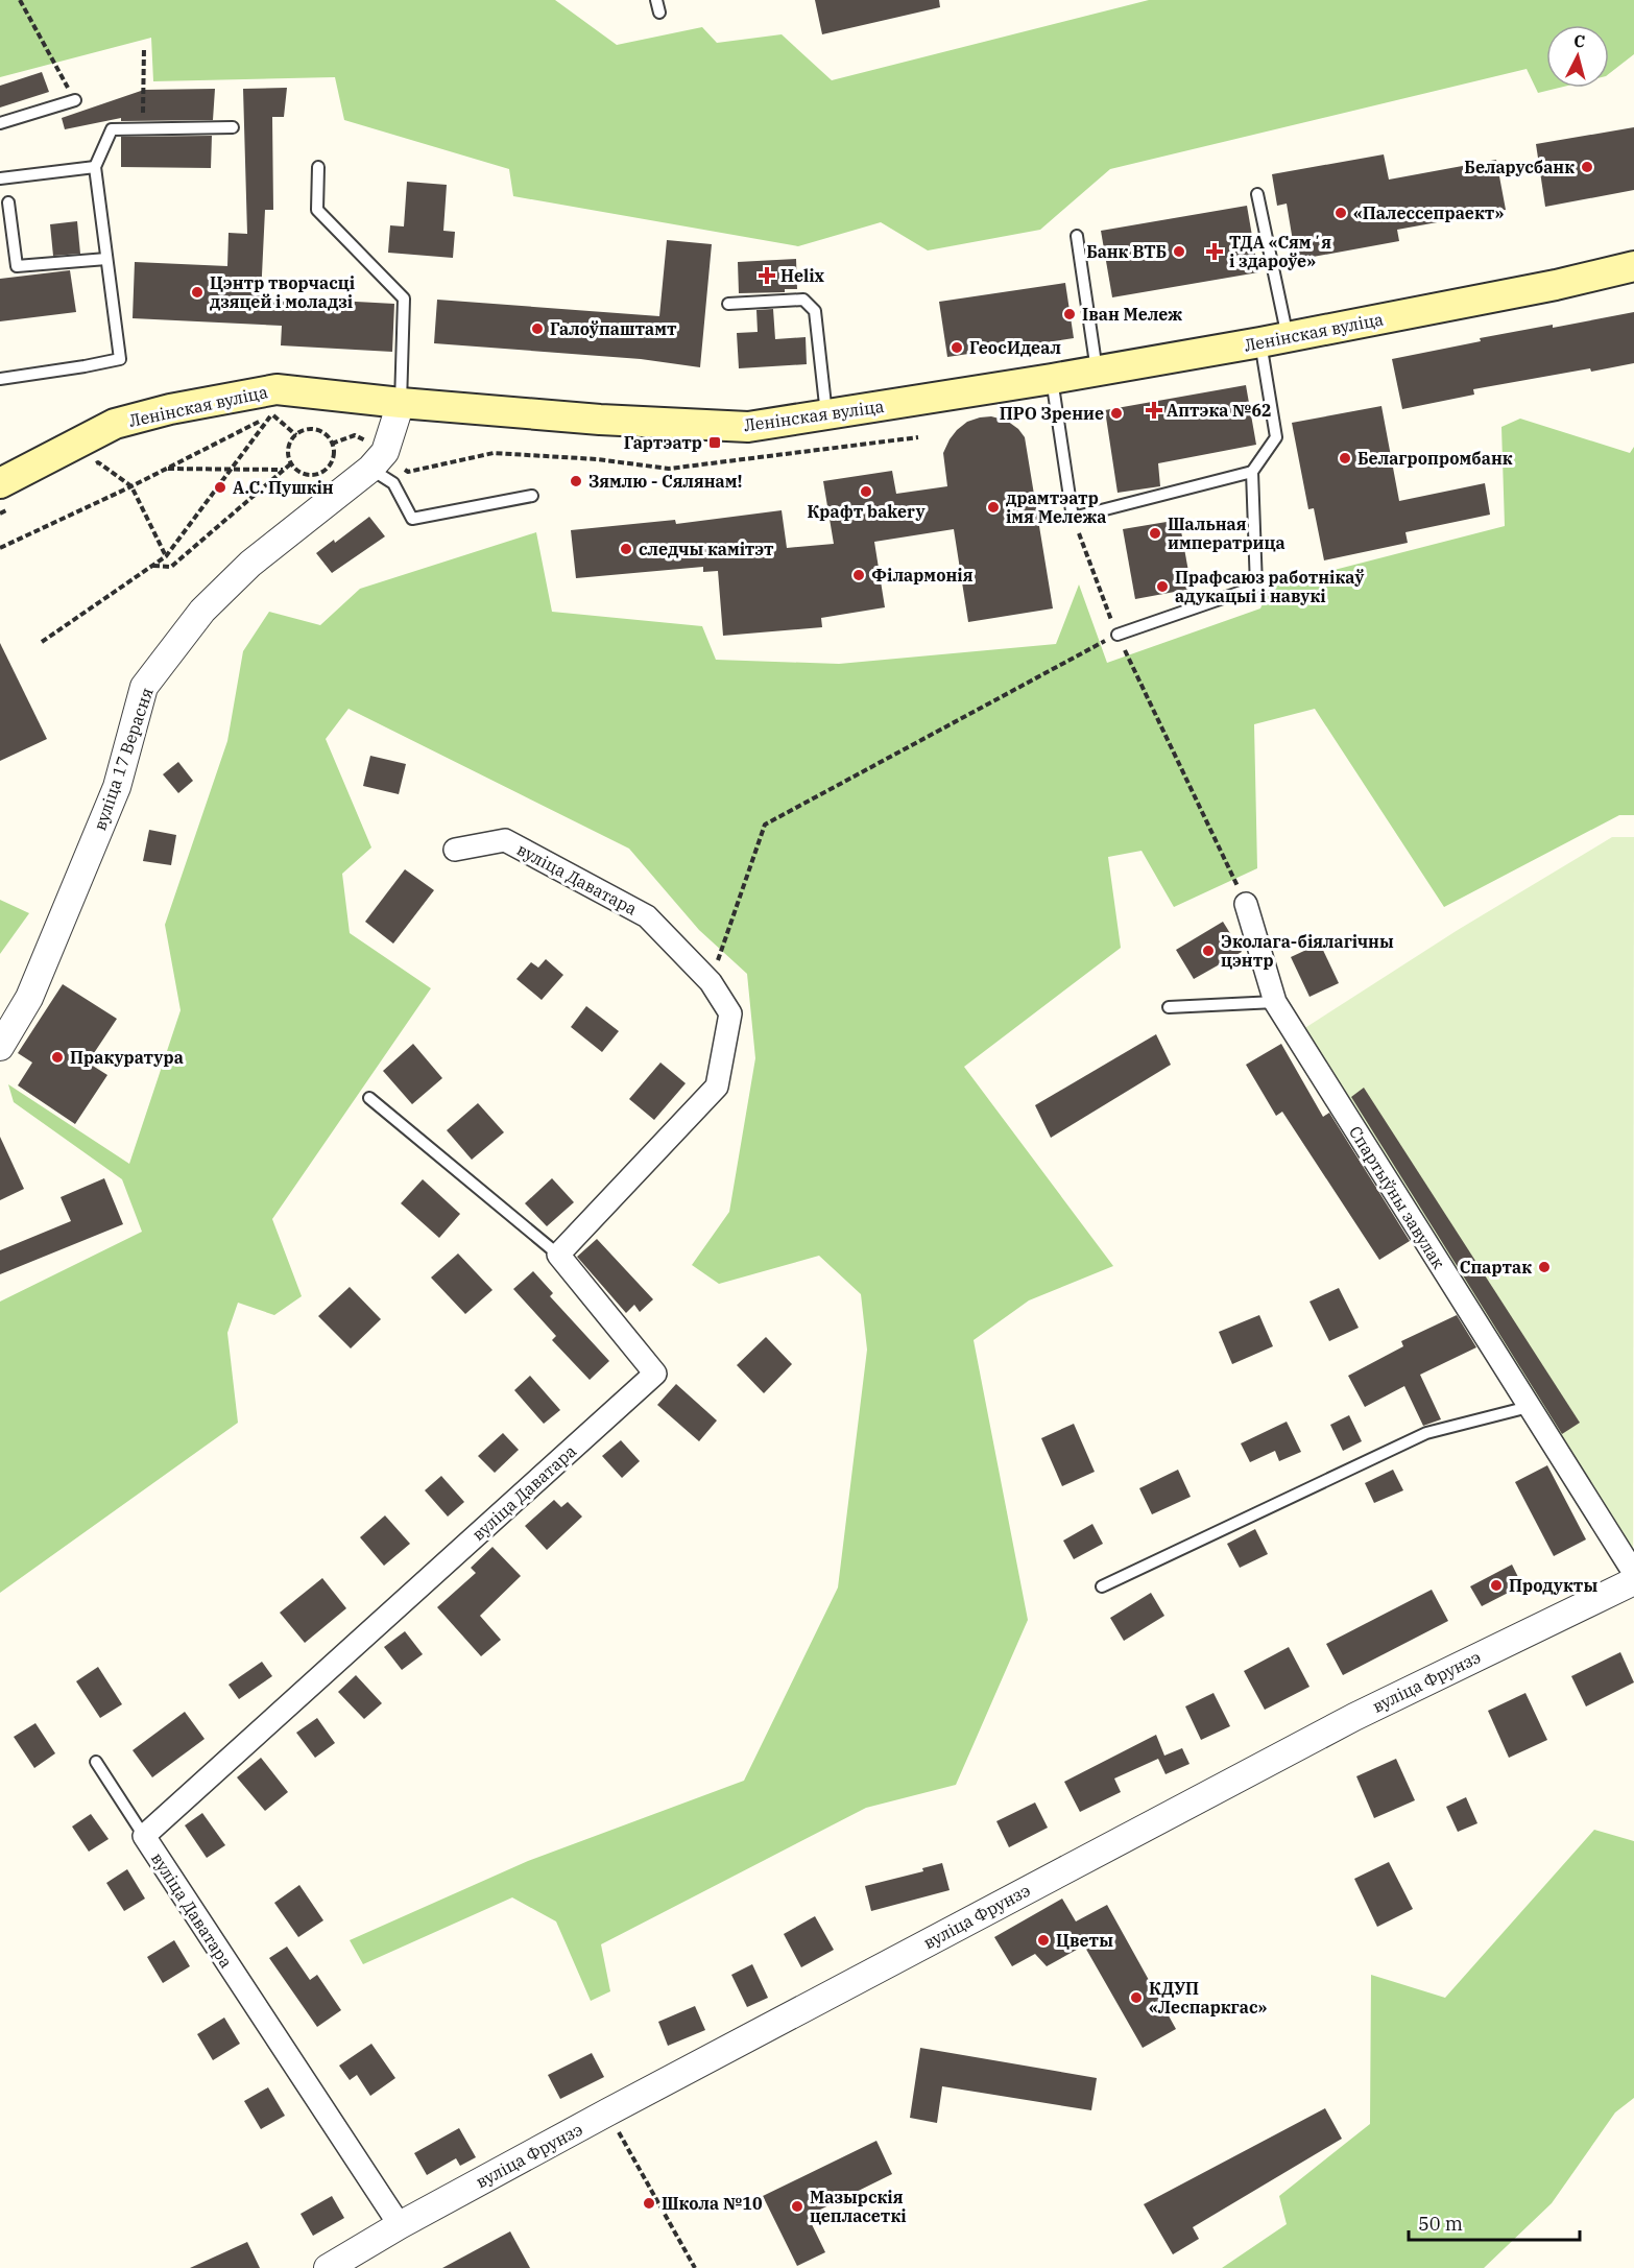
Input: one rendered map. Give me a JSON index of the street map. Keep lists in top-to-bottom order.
{
  "streets": {
    "main road": ["Ленінская вуліца"],
    "street": [
      "вуліца 17 Верасня",
      "вуліца Даватара",
      "Спартыўны завулак",
      "вуліца Фрунзэ"
    ]
  },
  "crossings": [
    ["вуліца Даватара", "вуліца Фрунзэ"]
  ],
  "places": {
    "other": [
      "Беларусбанк",
      "«Палессепраект»",
      "Банк ВТБ",
      "Цэнтр творчасці дзяцей і моладзі",
      "Іван Мележ",
      "Галоўпаштамт",
      "ГеосИдеал",
      "ПРО Зрение",
      "Белагропромбанк",
      "Зямлю - Сялянам!",
      "А.С. Пушкін",
      "Крафт bakery",
      "драмтэатр імя Мележа",
      "Шальная императрица",
      "следчы камітэт",
      "Філармонія",
      "Прафсаюз работнікаў адукацыі і навукі",
      "Эколага-біялагічны цэнтр",
      "Пракуратура",
      "Спартак",
      "Продукты",
      "Цветы",
      "КДУП «Леспаркгас»",
      "Школа №10",
      "Мазырскія цепласеткі"
    ],
    "health": ["ТДА «Сямʼя і здароўе»", "Helix", "Аптэка №62"],
    "transit": ["Гартэатр"]
  },
  "scale_bar": "50 m",
  "north": "top"
}
